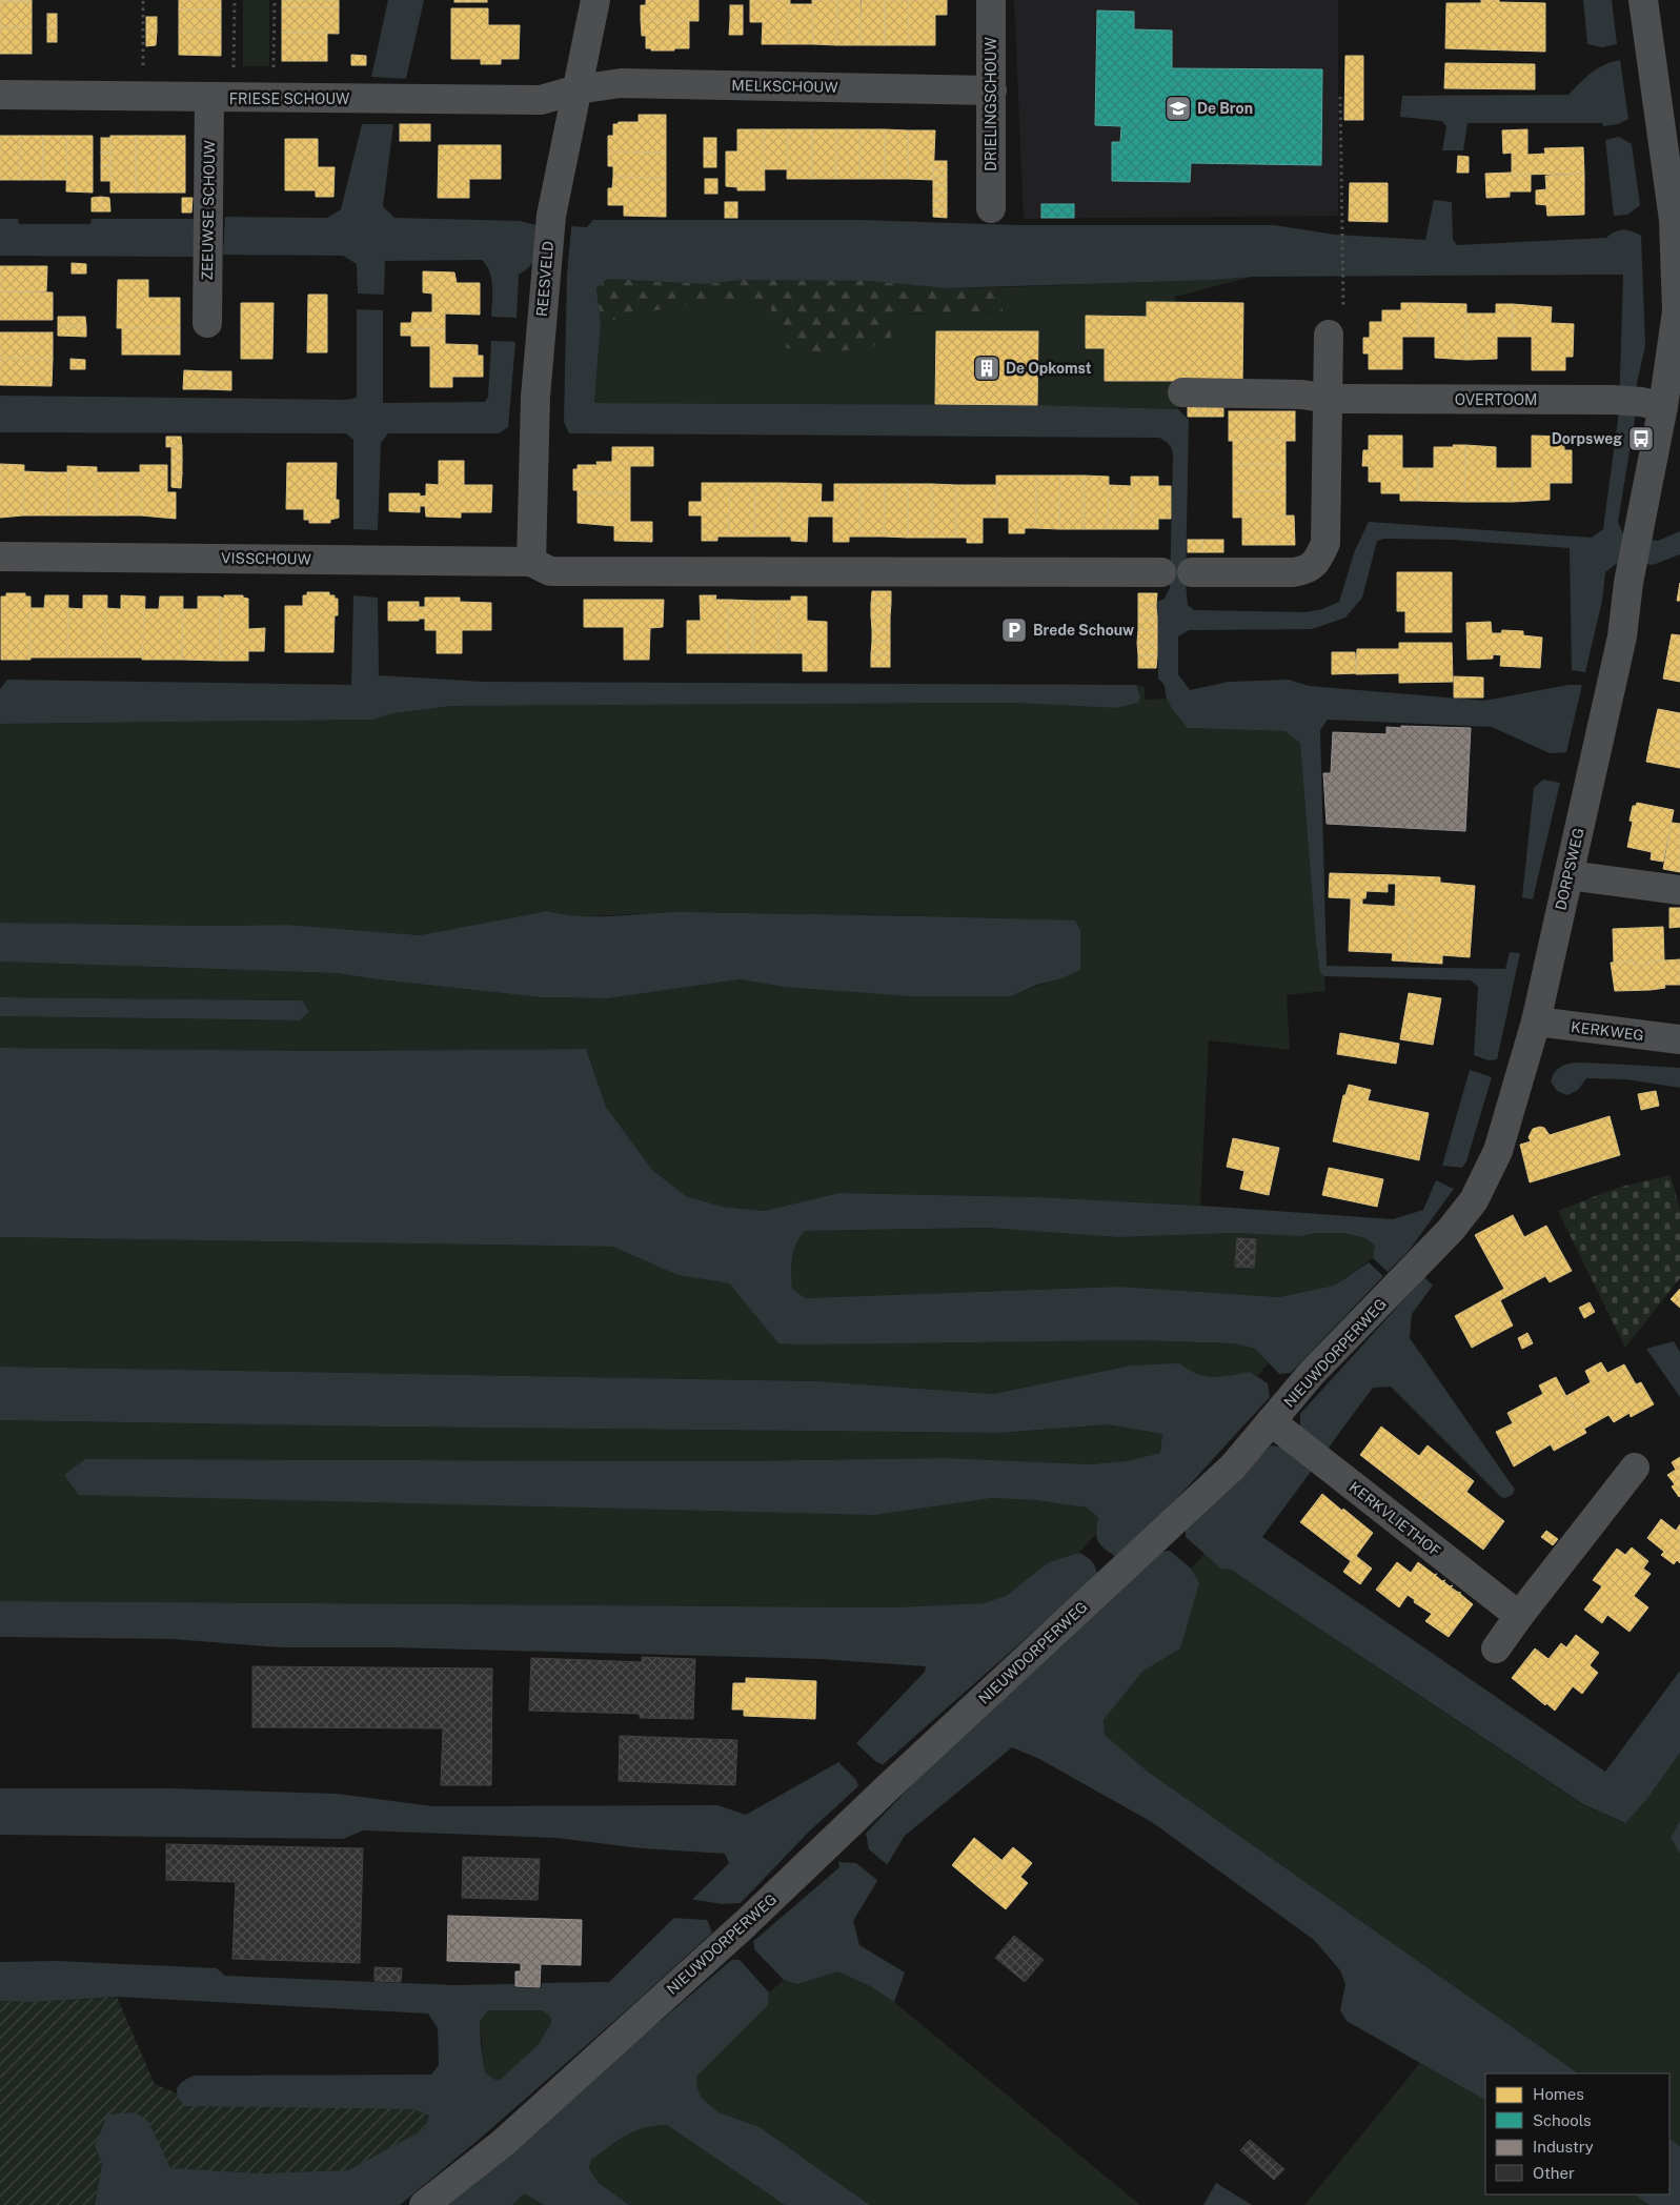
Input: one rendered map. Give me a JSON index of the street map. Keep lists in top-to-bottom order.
{
  "streets": {
    "street": [
      "MELKSCHOUW",
      "FRIESE SCHOUW",
      "DRIELINGSCHOUW",
      "ZEEUWSE SCHOUW",
      "REESVELD",
      "OVERTOOM",
      "VISSCHOUW",
      "DORPSWEG",
      "KERKWEG",
      "NIEUWDORPERWEG",
      "KERKVLIETHOF"
    ]
  },
  "crossings": [
    ["MELKSCHOUW", "FRIESE SCHOUW"],
    ["MELKSCHOUW", "DRIELINGSCHOUW"],
    ["MELKSCHOUW", "REESVELD"],
    ["FRIESE SCHOUW", "ZEEUWSE SCHOUW"],
    ["FRIESE SCHOUW", "REESVELD"],
    ["REESVELD", "VISSCHOUW"],
    ["OVERTOOM", "DORPSWEG"],
    ["DORPSWEG", "KERKWEG"],
    ["DORPSWEG", "NIEUWDORPERWEG"],
    ["KERKWEG", "NIEUWDORPERWEG"],
    ["NIEUWDORPERWEG", "KERKVLIETHOF"]
  ],
  "places": {
    "school or university": ["De Bron"],
    "building": ["De Opkomst"],
    "bus stop": ["Dorpsweg"],
    "parking": ["Brede Schouw"]
  },
  "legend": [
    "Homes",
    "Schools",
    "Industry",
    "Other"
  ]
}
